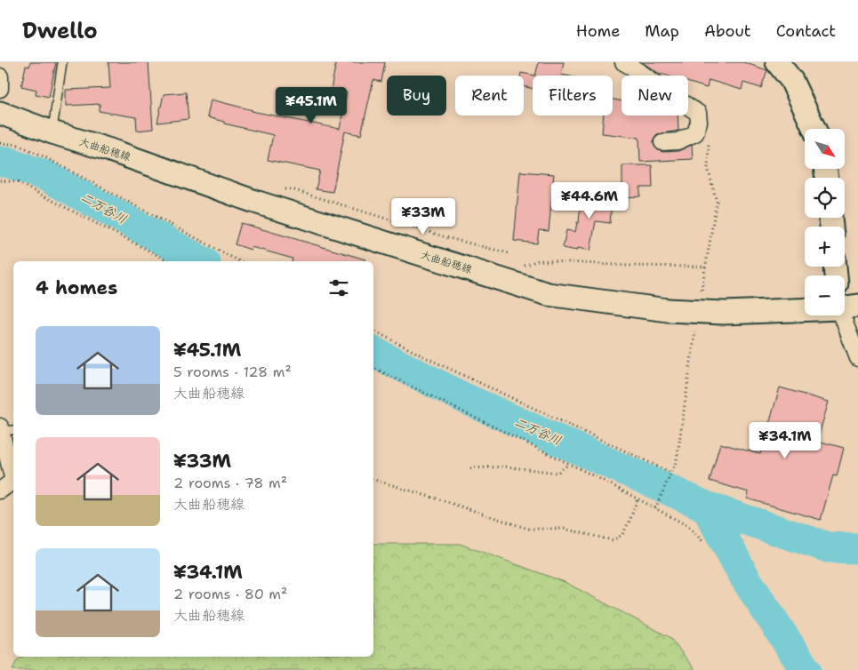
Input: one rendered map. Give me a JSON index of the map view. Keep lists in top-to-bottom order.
{
  "streets": {
    "main road": ["大曲船穂線"]
  },
  "water": ["二万谷川"],
  "north": "bottom right",
  "page": {
    "header": "Dwello",
    "nav": [
      "Home",
      "Map",
      "About",
      "Contact"
    ],
    "chip": [
      "Buy",
      "Rent",
      "Filters",
      "New"
    ],
    "price": [
      "¥45.1M",
      "¥44.6M",
      "¥33M",
      "¥34.1M"
    ],
    "map_buttons": ["+", "−"],
    "heading": "4 homes",
    "list": [
      {
        "name": "¥45.1M",
        "note": "5 rooms · 128 m² · 大曲船穂線"
      },
      {
        "name": "¥33M",
        "note": "2 rooms · 78 m² · 大曲船穂線"
      },
      {
        "name": "¥34.1M",
        "note": "2 rooms · 80 m² · 大曲船穂線"
      }
    ]
  }
}
